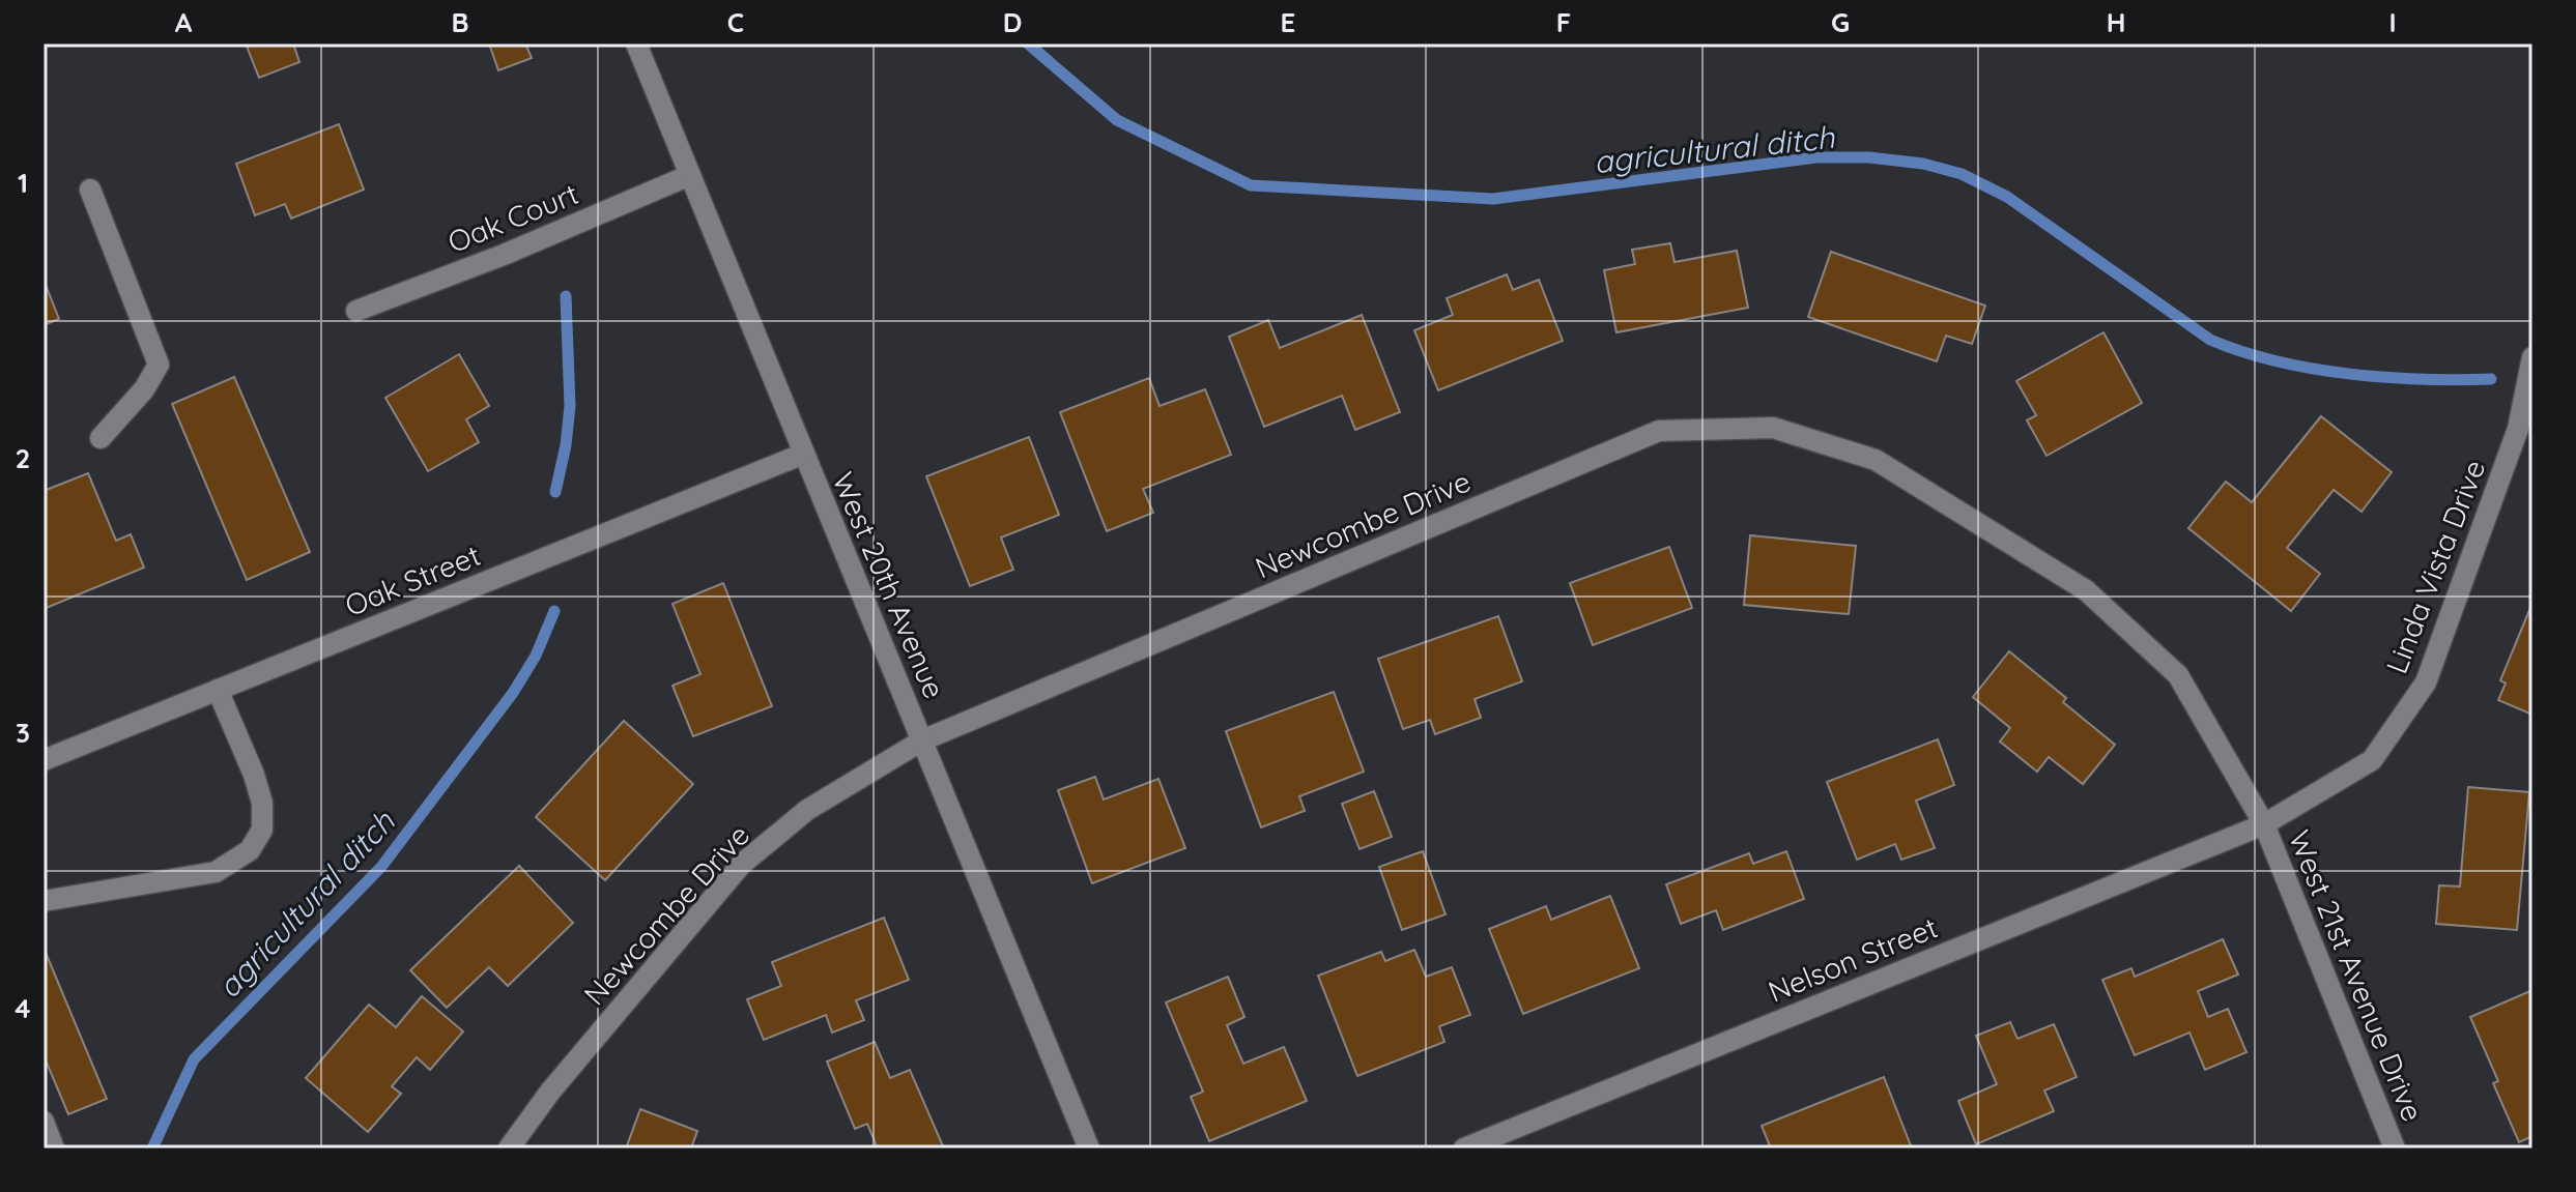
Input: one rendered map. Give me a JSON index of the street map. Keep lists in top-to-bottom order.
{
  "streets": {
    "street": [
      "Oak Court",
      "Newcombe Drive",
      "Linda Vista Drive",
      "Oak Street",
      "West 20th Avenue",
      "Nelson Street",
      "West 21st Avenue Drive"
    ]
  },
  "crossings": [
    ["Oak Court", "West 20th Avenue"],
    ["Newcombe Drive", "Linda Vista Drive"],
    ["Newcombe Drive", "West 20th Avenue"],
    ["Newcombe Drive", "Nelson Street"],
    ["Newcombe Drive", "West 21st Avenue Drive"],
    ["Linda Vista Drive", "Nelson Street"],
    ["Linda Vista Drive", "West 21st Avenue Drive"],
    ["Oak Street", "West 20th Avenue"],
    ["Nelson Street", "West 21st Avenue Drive"]
  ],
  "water": ["agricultural ditch"],
  "grid": {
    "columns": [
      "A",
      "B",
      "C",
      "D",
      "E",
      "F",
      "G",
      "H",
      "I"
    ],
    "rows": [
      "1",
      "2",
      "3",
      "4"
    ]
  }
}
